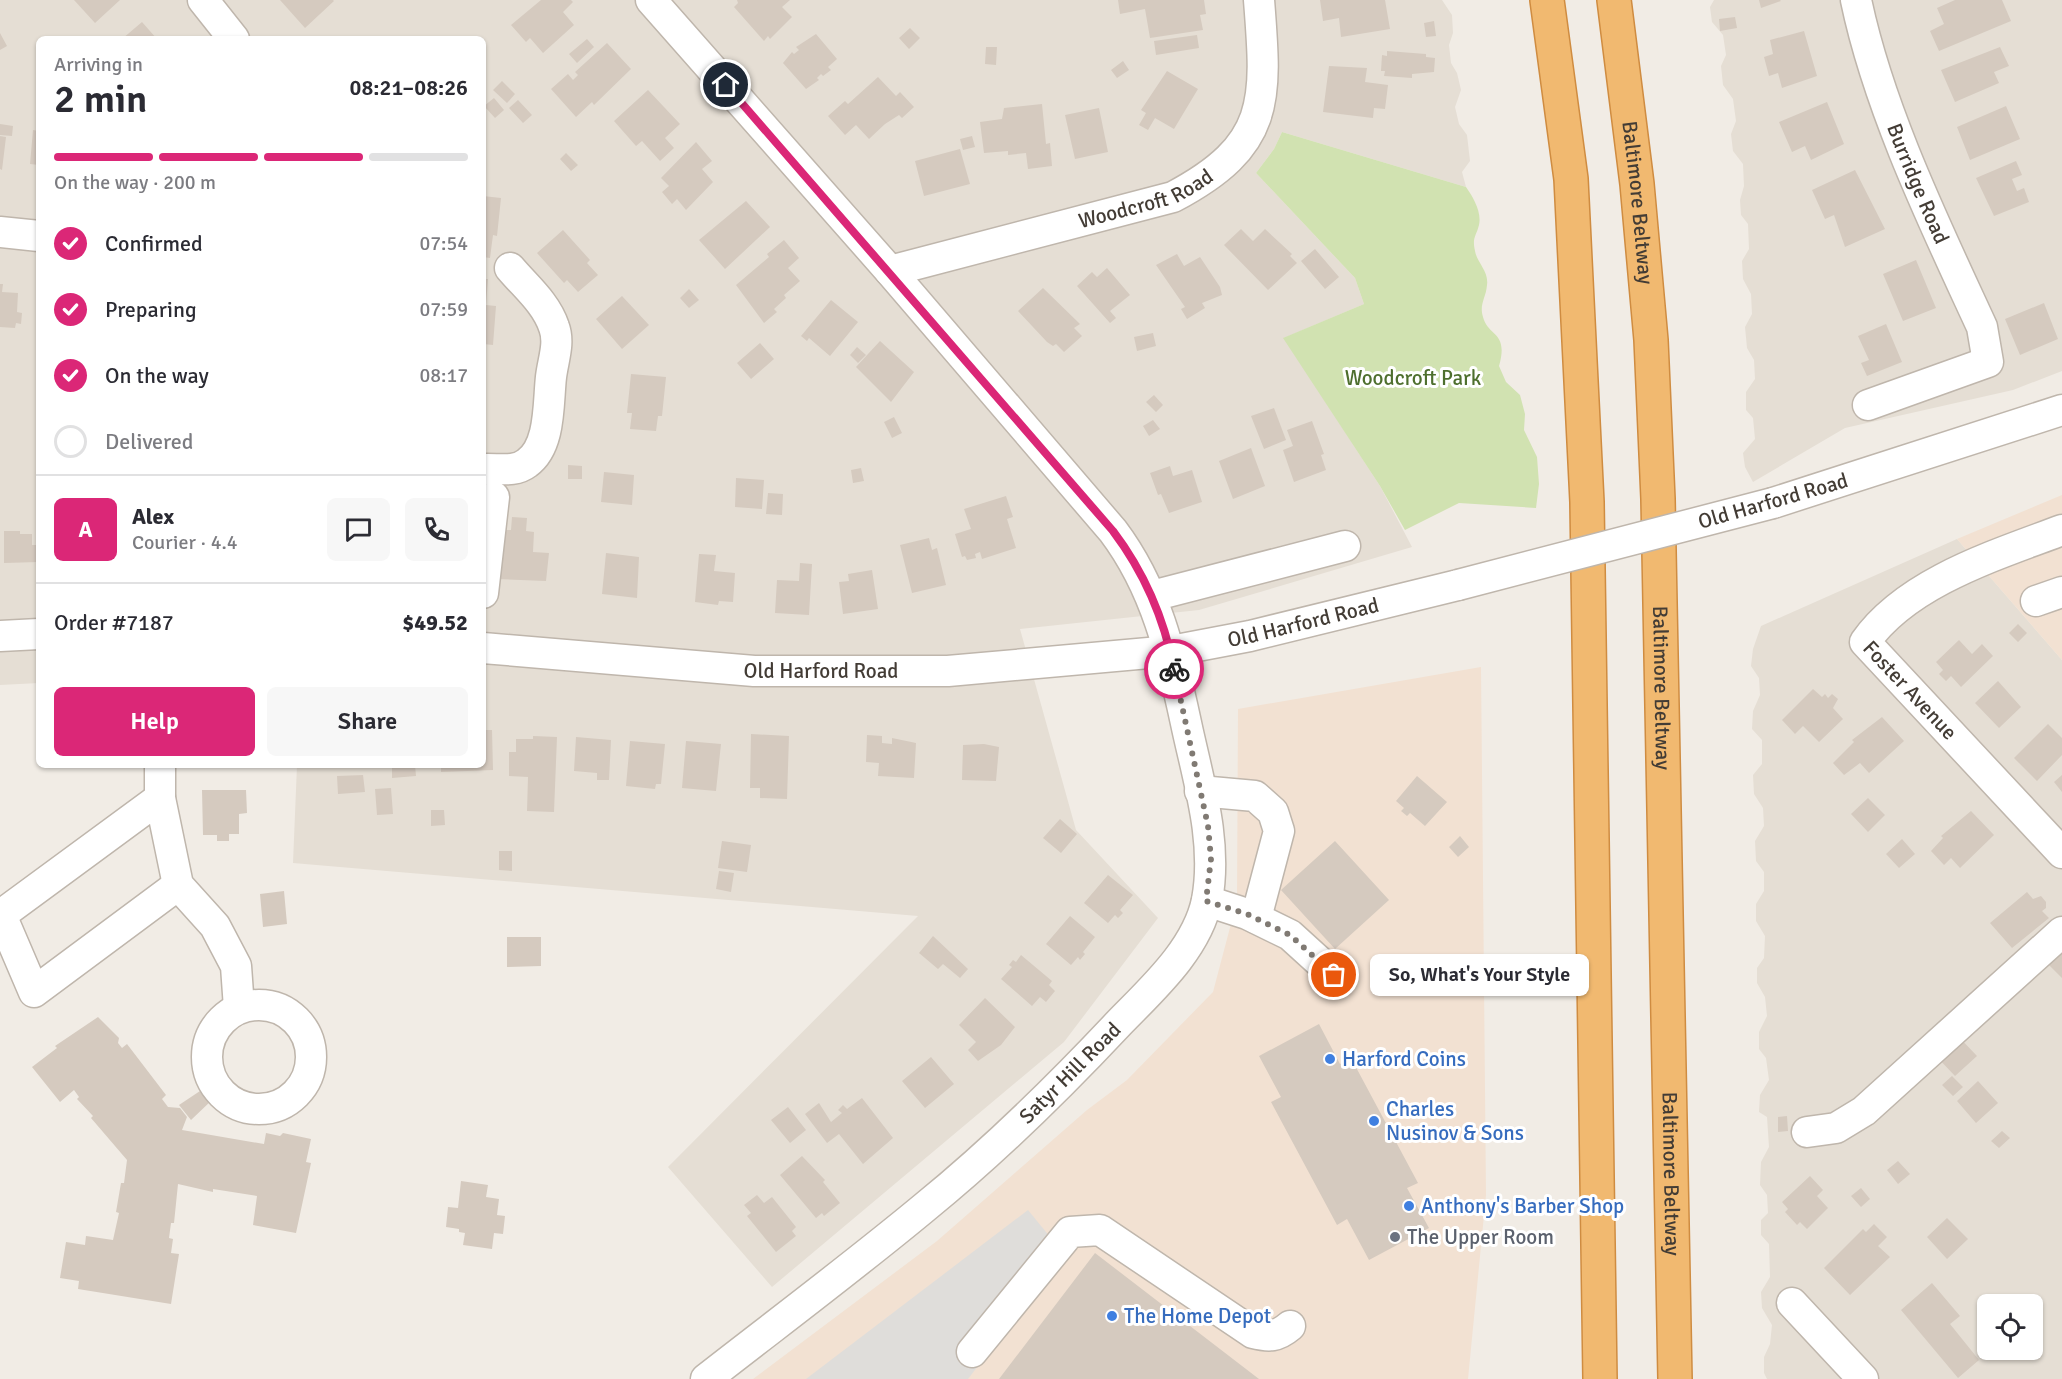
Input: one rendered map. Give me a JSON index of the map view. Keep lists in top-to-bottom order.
{
  "streets": {
    "highway": ["Baltimore Beltway"],
    "street": [
      "Burridge Road",
      "Woodcroft Road",
      "Old Harford Road",
      "Foster Avenue",
      "Satyr Hill Road"
    ]
  },
  "crossings": [
    ["Woodcroft Road", "Satyr Hill Road"],
    ["Old Harford Road", "Satyr Hill Road"]
  ],
  "parks": ["Woodcroft Park"],
  "places": [
    "So, What's Your Style",
    "Harford Coins",
    "Charles Nusinov & Sons",
    "Anthony's Barber Shop",
    "The Upper Room",
    "The Home Depot"
  ],
  "page": {
    "heading": ["2 min", "Arriving in", "08:21–08:26"],
    "panel": [
      "Alex",
      "Courier · 4.4",
      "Order #7187",
      "$49.52"
    ],
    "bar": "On the way · 200 m",
    "list": [
      ["Confirmed", "07:54"],
      ["Preparing", "07:59"],
      ["On the way", "08:17"],
      "Delivered"
    ],
    "round": "A",
    "buttons": ["Help", "Share"],
    "bubble": "So, What's Your Style"
  }
}
